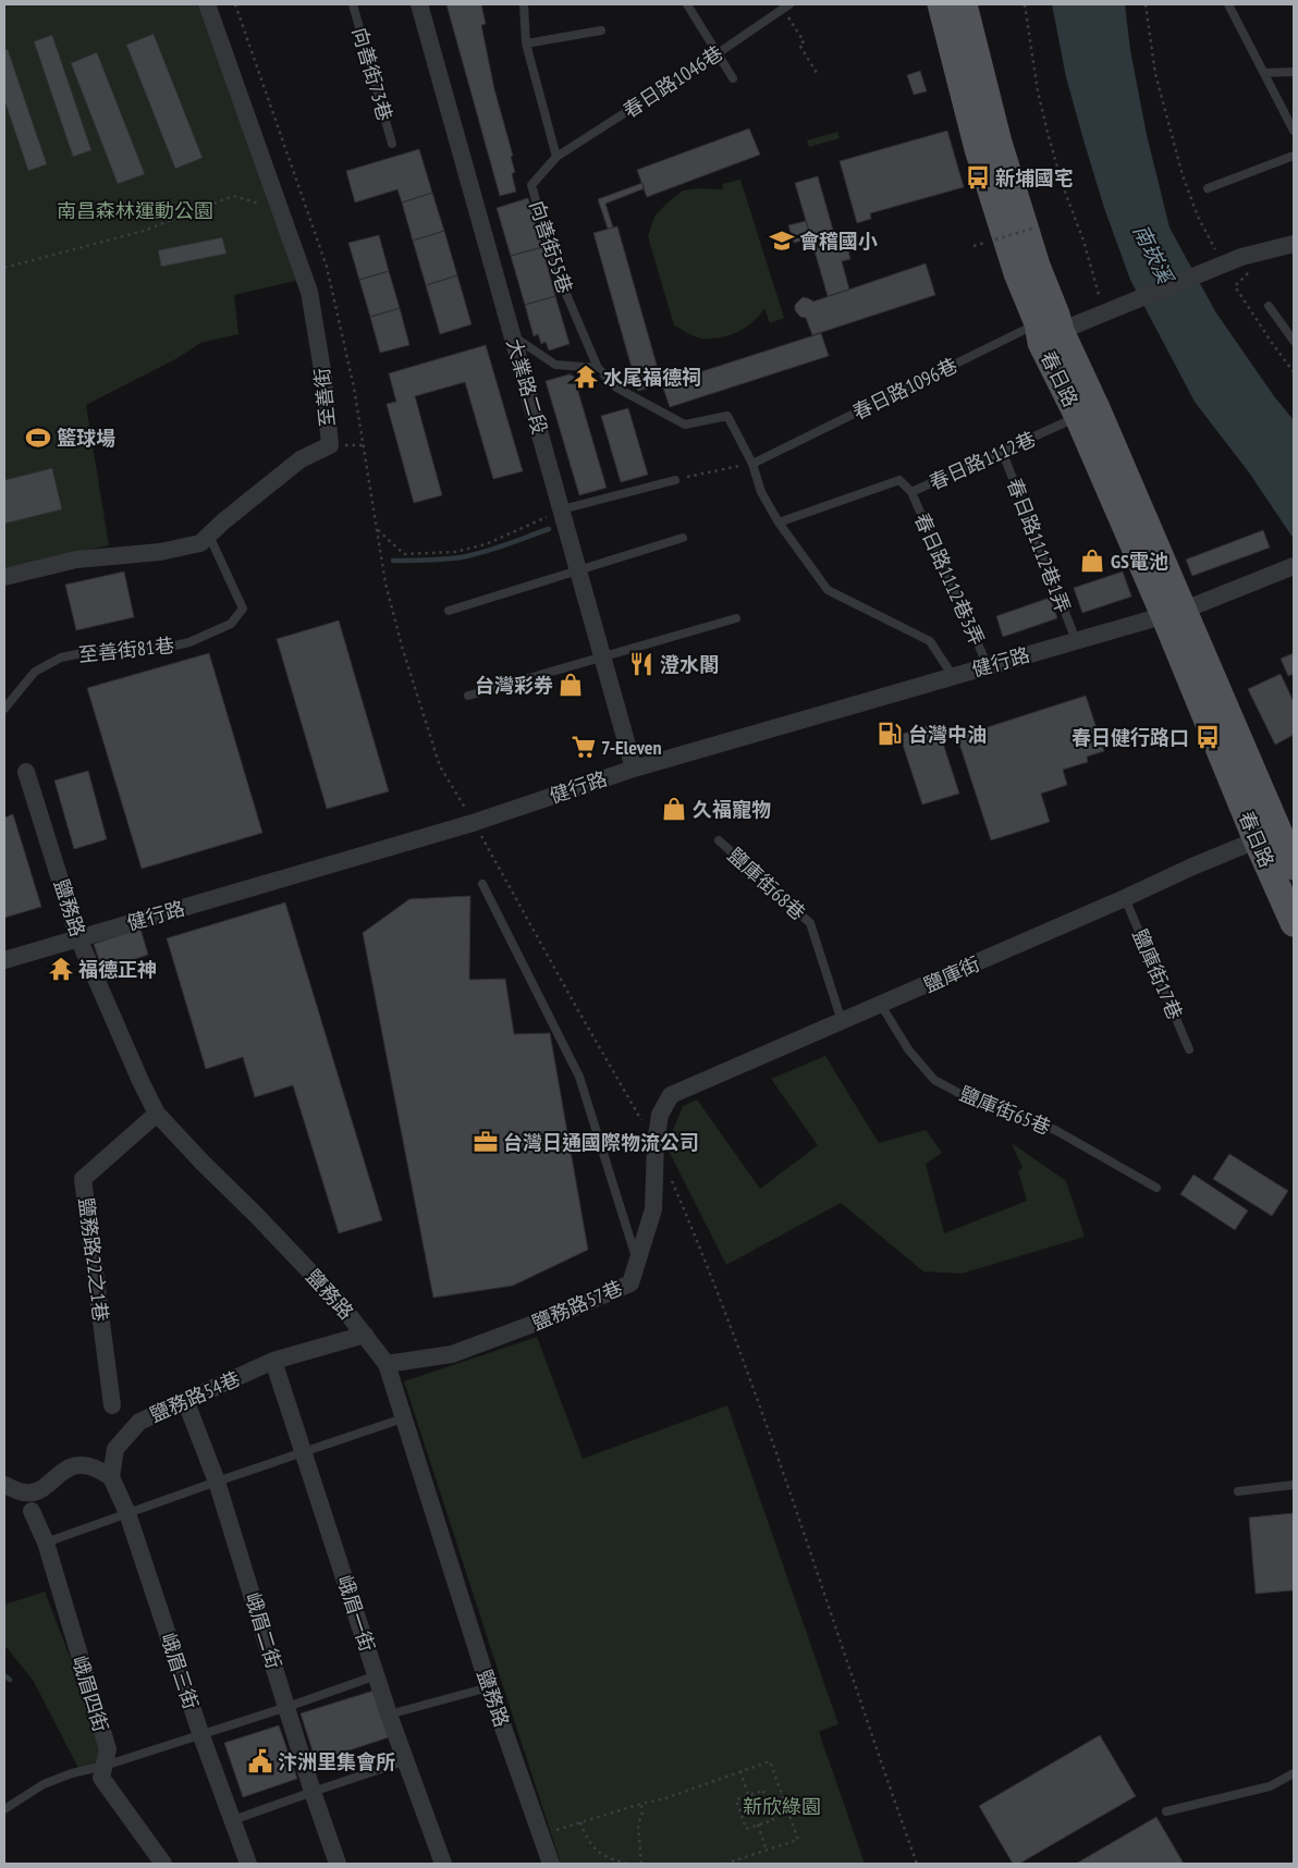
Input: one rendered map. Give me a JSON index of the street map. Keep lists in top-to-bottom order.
{
  "streets": {
    "main road": ["春日路"],
    "street": [
      "大業路二段",
      "至善街",
      "健行路",
      "鹽務路",
      "鹽庫街",
      "鹽務路22之1巷",
      "鹽務路57巷",
      "鹽務路54巷",
      "峨眉一街",
      "峨眉二街",
      "峨眉三街",
      "峨眉四街"
    ],
    "lane": [
      "向善街73巷",
      "春日路1046巷",
      "向善街55巷",
      "春日路1096巷",
      "春日路1112巷",
      "春日路1112巷1弄",
      "春日路1112巷3弄",
      "至善街81巷",
      "鹽庫街68巷",
      "鹽庫街17巷",
      "鹽庫街65巷"
    ]
  },
  "crossings": [
    ["春日路1046巷", "向善街55巷"],
    ["春日路", "春日路1096巷"],
    ["春日路", "春日路1112巷"],
    ["春日路", "健行路"],
    ["春日路", "鹽庫街"],
    ["大業路二段", "健行路"],
    ["至善街", "至善街81巷"],
    ["春日路1112巷", "春日路1112巷1弄"],
    ["春日路1112巷", "春日路1112巷3弄"],
    ["春日路1112巷1弄", "健行路"],
    ["春日路1112巷3弄", "健行路"],
    ["健行路", "鹽務路"],
    ["鹽庫街68巷", "鹽庫街"],
    ["鹽務路", "鹽務路22之1巷"],
    ["鹽務路", "鹽務路57巷"],
    ["鹽務路", "鹽務路54巷"],
    ["鹽庫街", "鹽庫街17巷"],
    ["鹽庫街", "鹽庫街65巷"],
    ["鹽庫街", "鹽務路57巷"],
    ["鹽務路54巷", "峨眉一街"],
    ["鹽務路54巷", "峨眉二街"],
    ["鹽務路54巷", "峨眉三街"]
  ],
  "water": ["南崁溪"],
  "parks": ["南昌森林運動公園", "新欣綠園"],
  "places": {
    "bus stop": ["新埔國宅", "春日健行路口"],
    "school or university": ["會稽國小"],
    "temple": ["水尾福德祠", "福德正神"],
    "sports": ["籃球場"],
    "shop": ["GS電池", "台灣彩券", "久福寵物"],
    "restaurant": ["澄水閣"],
    "fuel station": ["台灣中油"],
    "supermarket": ["7-Eleven"],
    "office": ["台灣日通國際物流公司"],
    "public building": ["汴洲里集會所"]
  }
}
